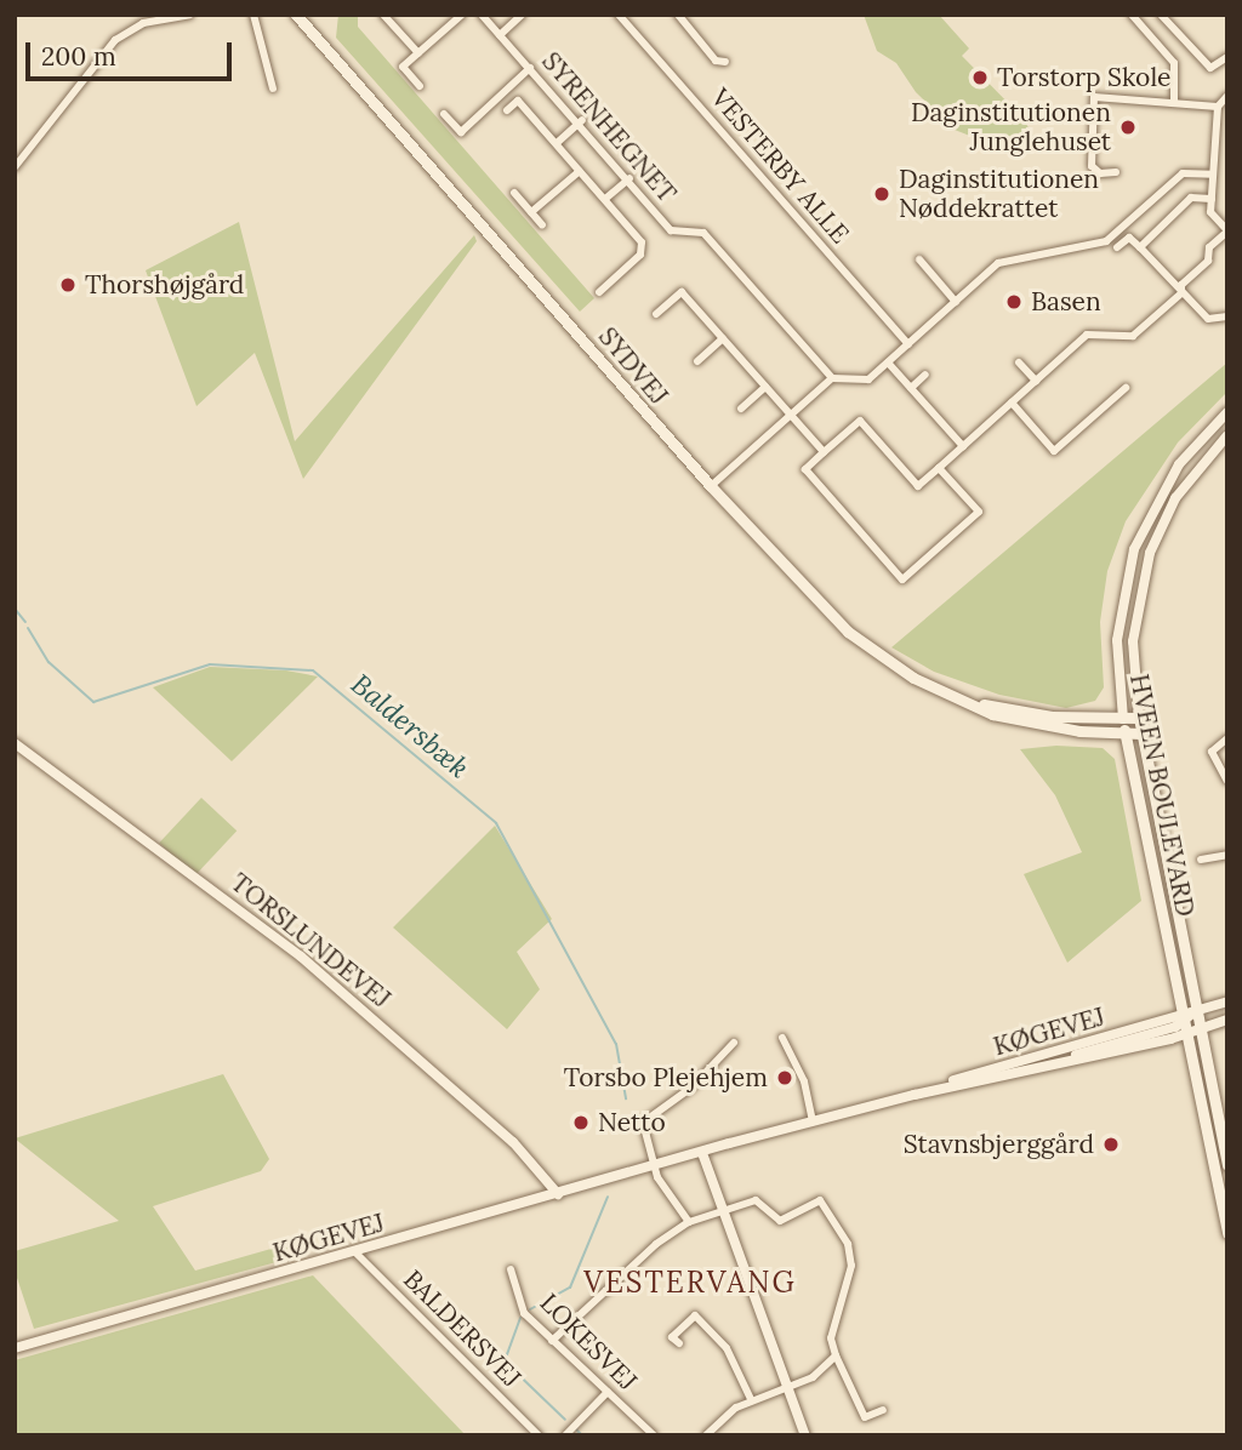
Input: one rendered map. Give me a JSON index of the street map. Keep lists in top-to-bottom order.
{
  "streets": {
    "main road": ["SYDVEJ", "HVEEN BOULEVARD"],
    "street": [
      "SYRENHEGNET",
      "VESTERBY ALLE",
      "TORSLUNDEVEJ",
      "KØGEVEJ",
      "BALDERSVEJ",
      "LOKESVEJ"
    ]
  },
  "crossings": [
    ["SYDVEJ", "HVEEN BOULEVARD"],
    ["HVEEN BOULEVARD", "KØGEVEJ"],
    ["TORSLUNDEVEJ", "KØGEVEJ"],
    ["KØGEVEJ", "BALDERSVEJ"]
  ],
  "districts": ["VESTERVANG"],
  "water": ["Baldersbæk"],
  "places": [
    "Torstorp Skole",
    "Daginstitutionen Junglehuset",
    "Daginstitutionen Nøddekrattet",
    "Thorshøjgård",
    "Basen",
    "Torsbo Plejehjem",
    "Netto",
    "Stavnsbjerggård"
  ],
  "scale_bar": "200 m"
}
